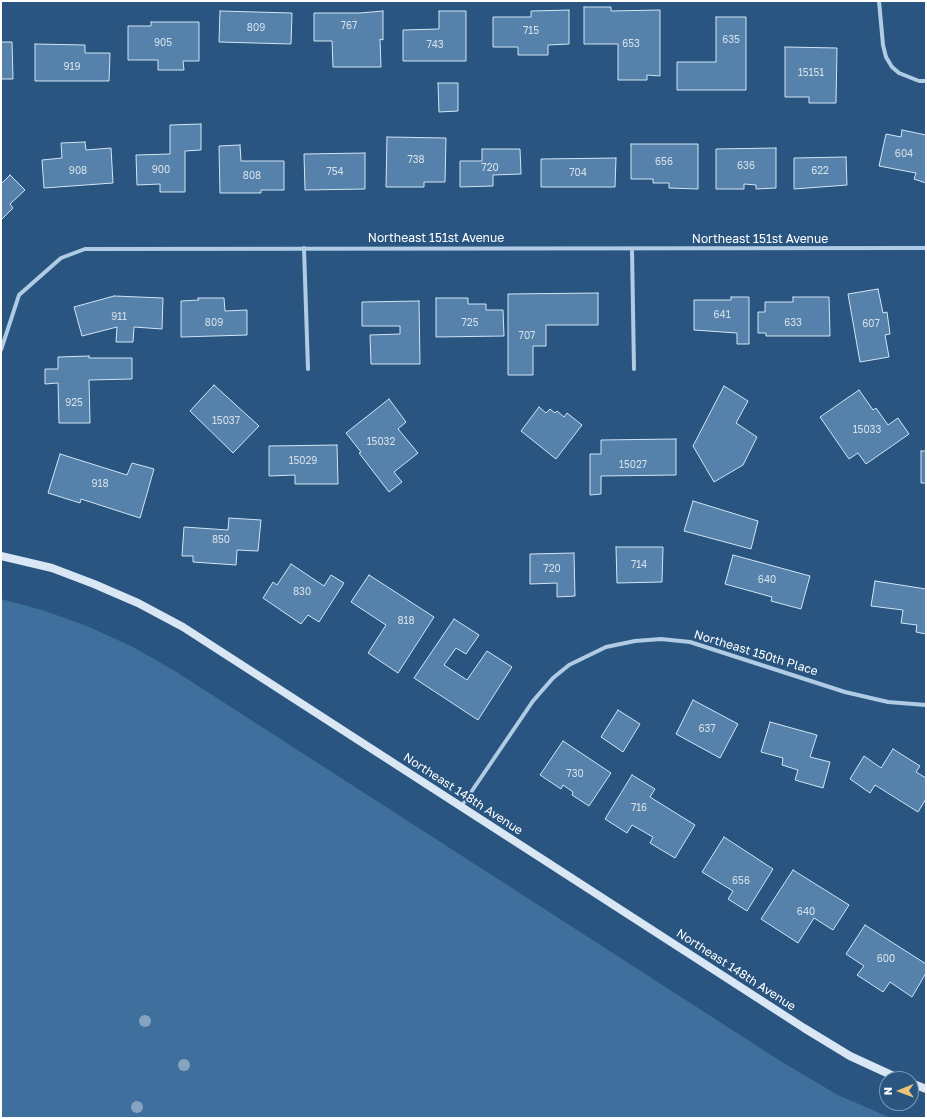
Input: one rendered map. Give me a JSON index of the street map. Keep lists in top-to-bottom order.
{
  "streets": {
    "main road": ["Northeast 148th Avenue"],
    "street": ["Northeast 151st Avenue", "Northeast 150th Place"]
  },
  "crossings": [
    ["Northeast 150th Place", "Northeast 148th Avenue"]
  ],
  "house_numbers": [
    "767",
    "809",
    "715",
    "635",
    "905",
    "653",
    "743",
    "919",
    "15151",
    "604",
    "738",
    "656",
    "636",
    "720",
    "900",
    "908",
    "622",
    "754",
    "704",
    "808",
    "641",
    "911",
    "809",
    "725",
    "633",
    "607",
    "707",
    "925",
    "15037",
    "15033",
    "15032",
    "15029",
    "15027",
    "918",
    "850",
    "714",
    "720",
    "640",
    "830",
    "818",
    "637",
    "730",
    "716",
    "656",
    "640",
    "600"
  ],
  "north": "left"
}
